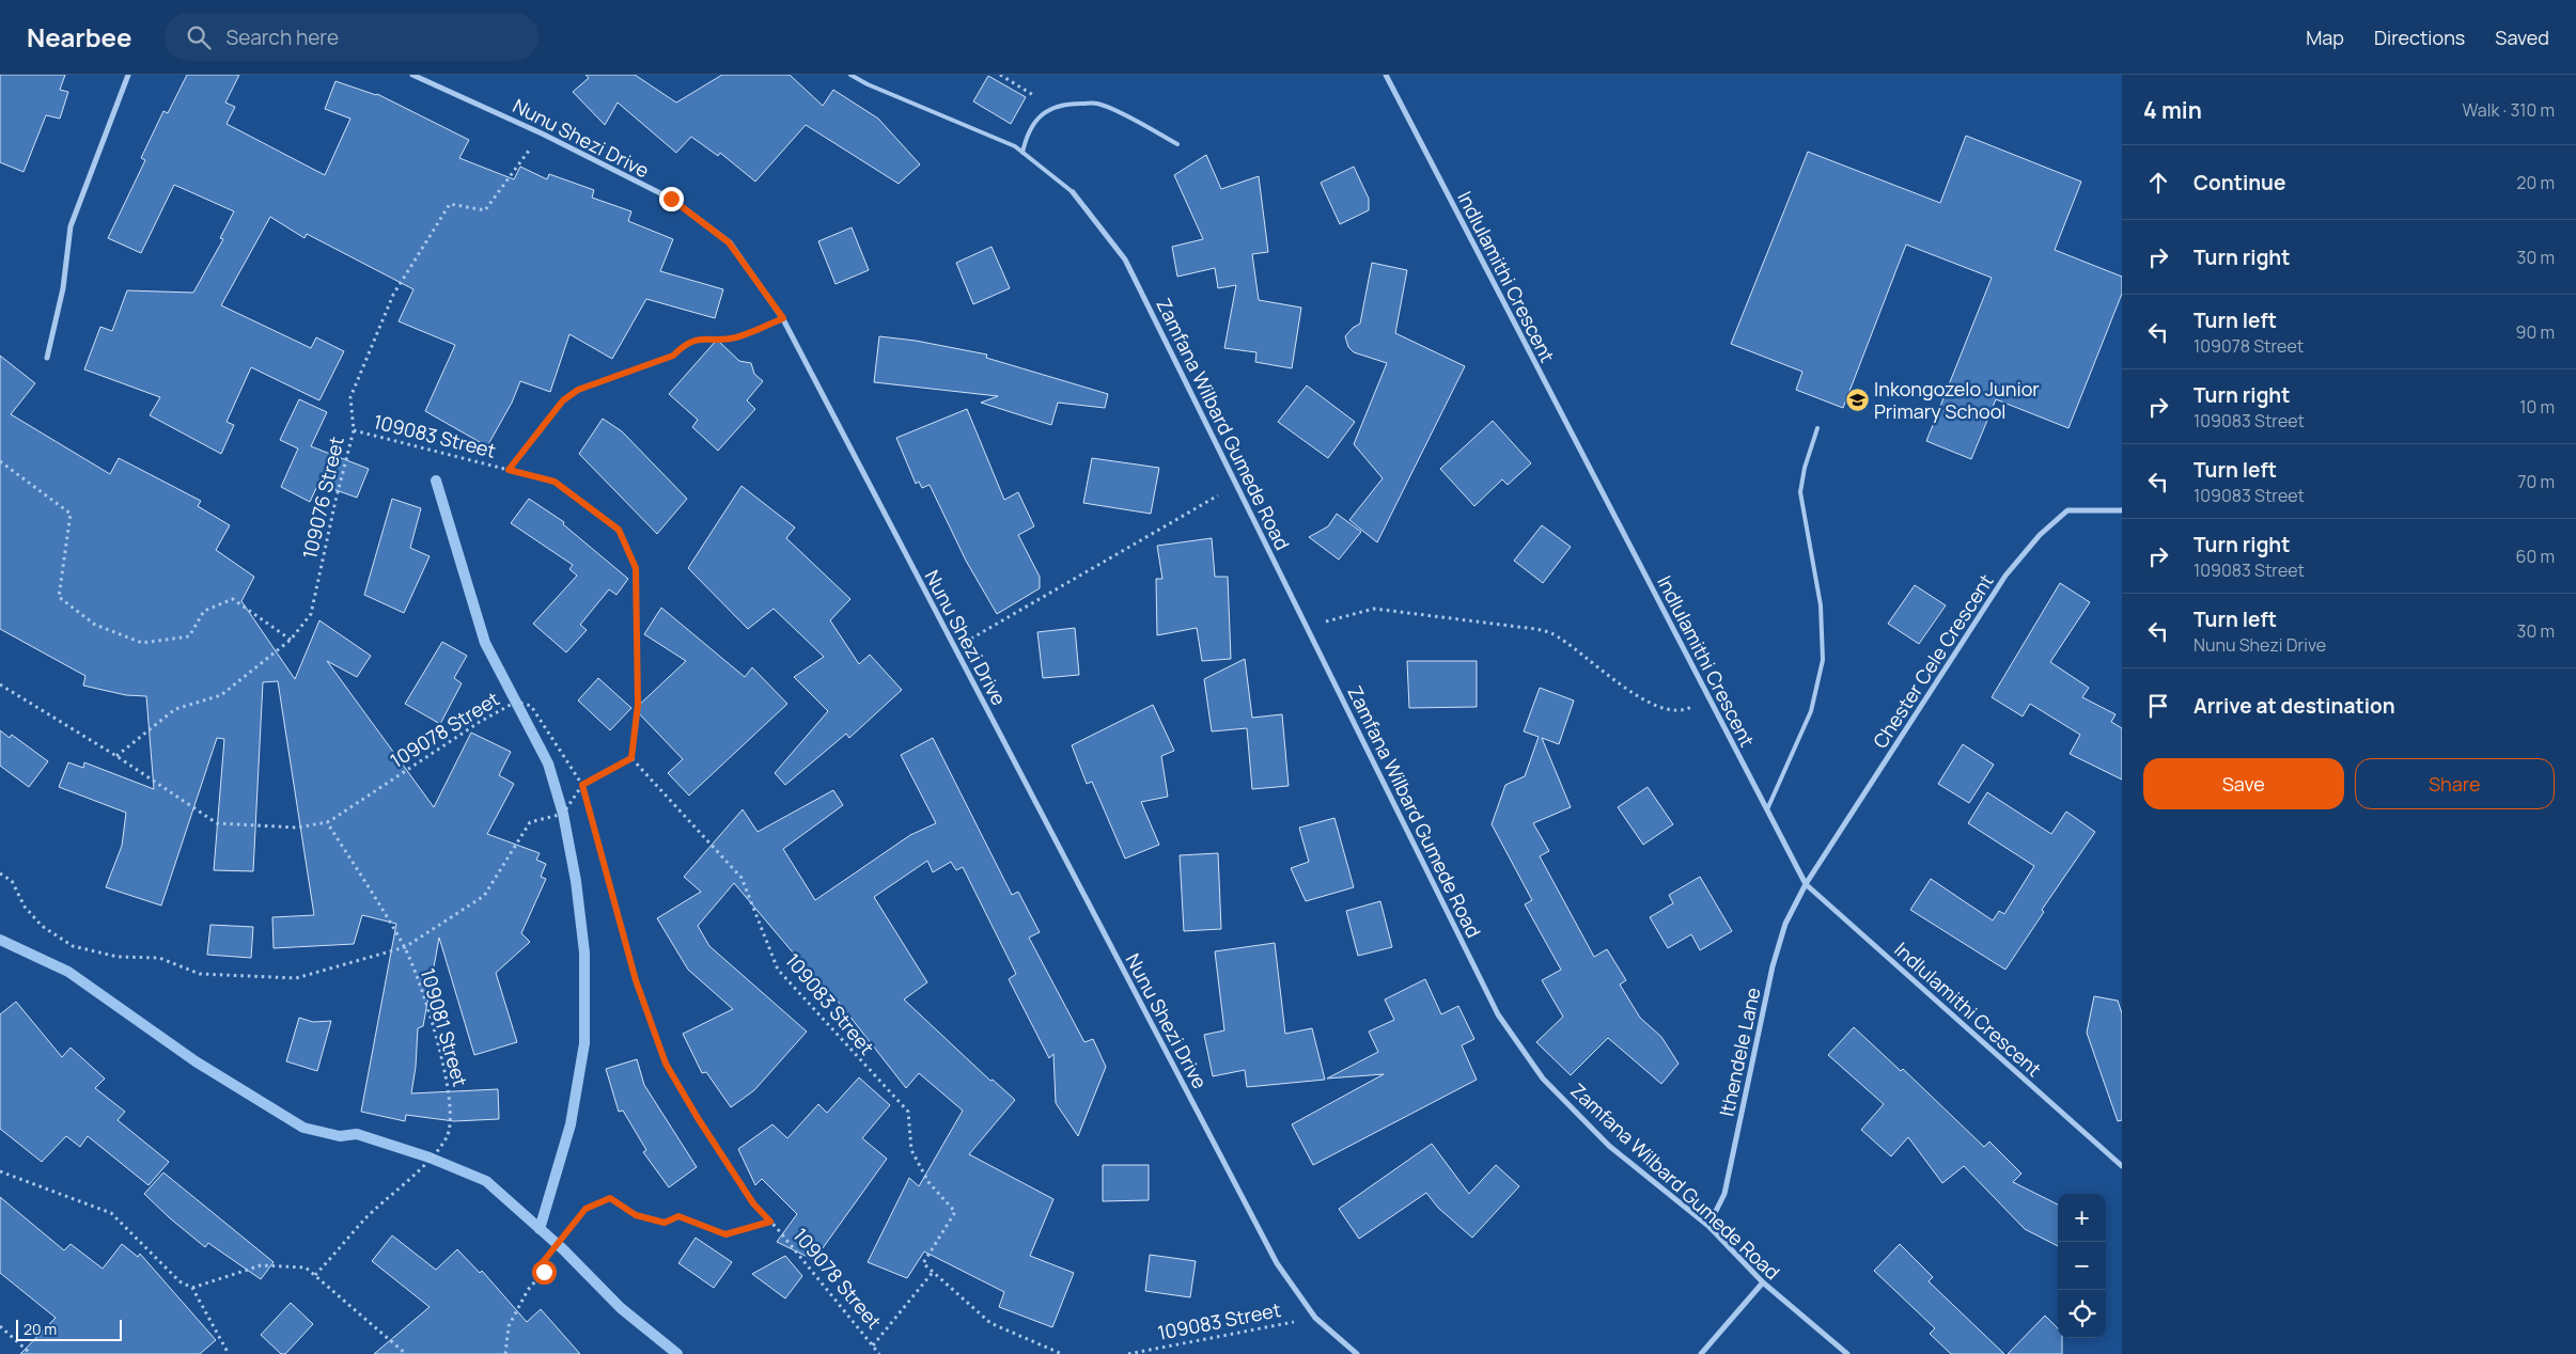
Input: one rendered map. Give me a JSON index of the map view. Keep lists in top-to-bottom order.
{
  "streets": {
    "street": [
      "Nunu Shezi Drive",
      "Indlulamithi Crescent",
      "Zamfana Wilbard Gumede Road",
      "Chester Cele Crescent",
      "Ithendele Lane"
    ],
    "path": [
      "109083 Street",
      "109076 Street",
      "109078 Street",
      "109081 Street"
    ]
  },
  "crossings": [
    ["Nunu Shezi Drive", "109083 Street"],
    ["Nunu Shezi Drive", "109076 Street"],
    ["Indlulamithi Crescent", "Chester Cele Crescent"],
    ["Indlulamithi Crescent", "Ithendele Lane"],
    ["Zamfana Wilbard Gumede Road", "Ithendele Lane"],
    ["109083 Street", "109076 Street"],
    ["109076 Street", "109078 Street"],
    ["Chester Cele Crescent", "Ithendele Lane"],
    ["109078 Street", "109081 Street"]
  ],
  "places": {
    "school or university": ["Inkongozelo Junior Primary School"]
  },
  "scale_bar": "20 m",
  "page": {
    "header": "Nearbee",
    "search": "Search here",
    "nav": ["Map", "Directions", "Saved"],
    "heading": ["4 min", "Walk · 310 m"],
    "list": [
      ["Continue", "20 m"],
      ["Turn right", "30 m"],
      ["Turn left", "109078 Street", "90 m"],
      ["Turn right", "109083 Street", "10 m"],
      ["Turn left", "109083 Street", "70 m"],
      ["Turn right", "109083 Street", "60 m"],
      ["Turn left", "Nunu Shezi Drive", "30 m"],
      "Arrive at destination"
    ],
    "buttons": ["Save", "Share"],
    "map_buttons": ["+", "−"],
    "scale": "20 m"
  }
}
